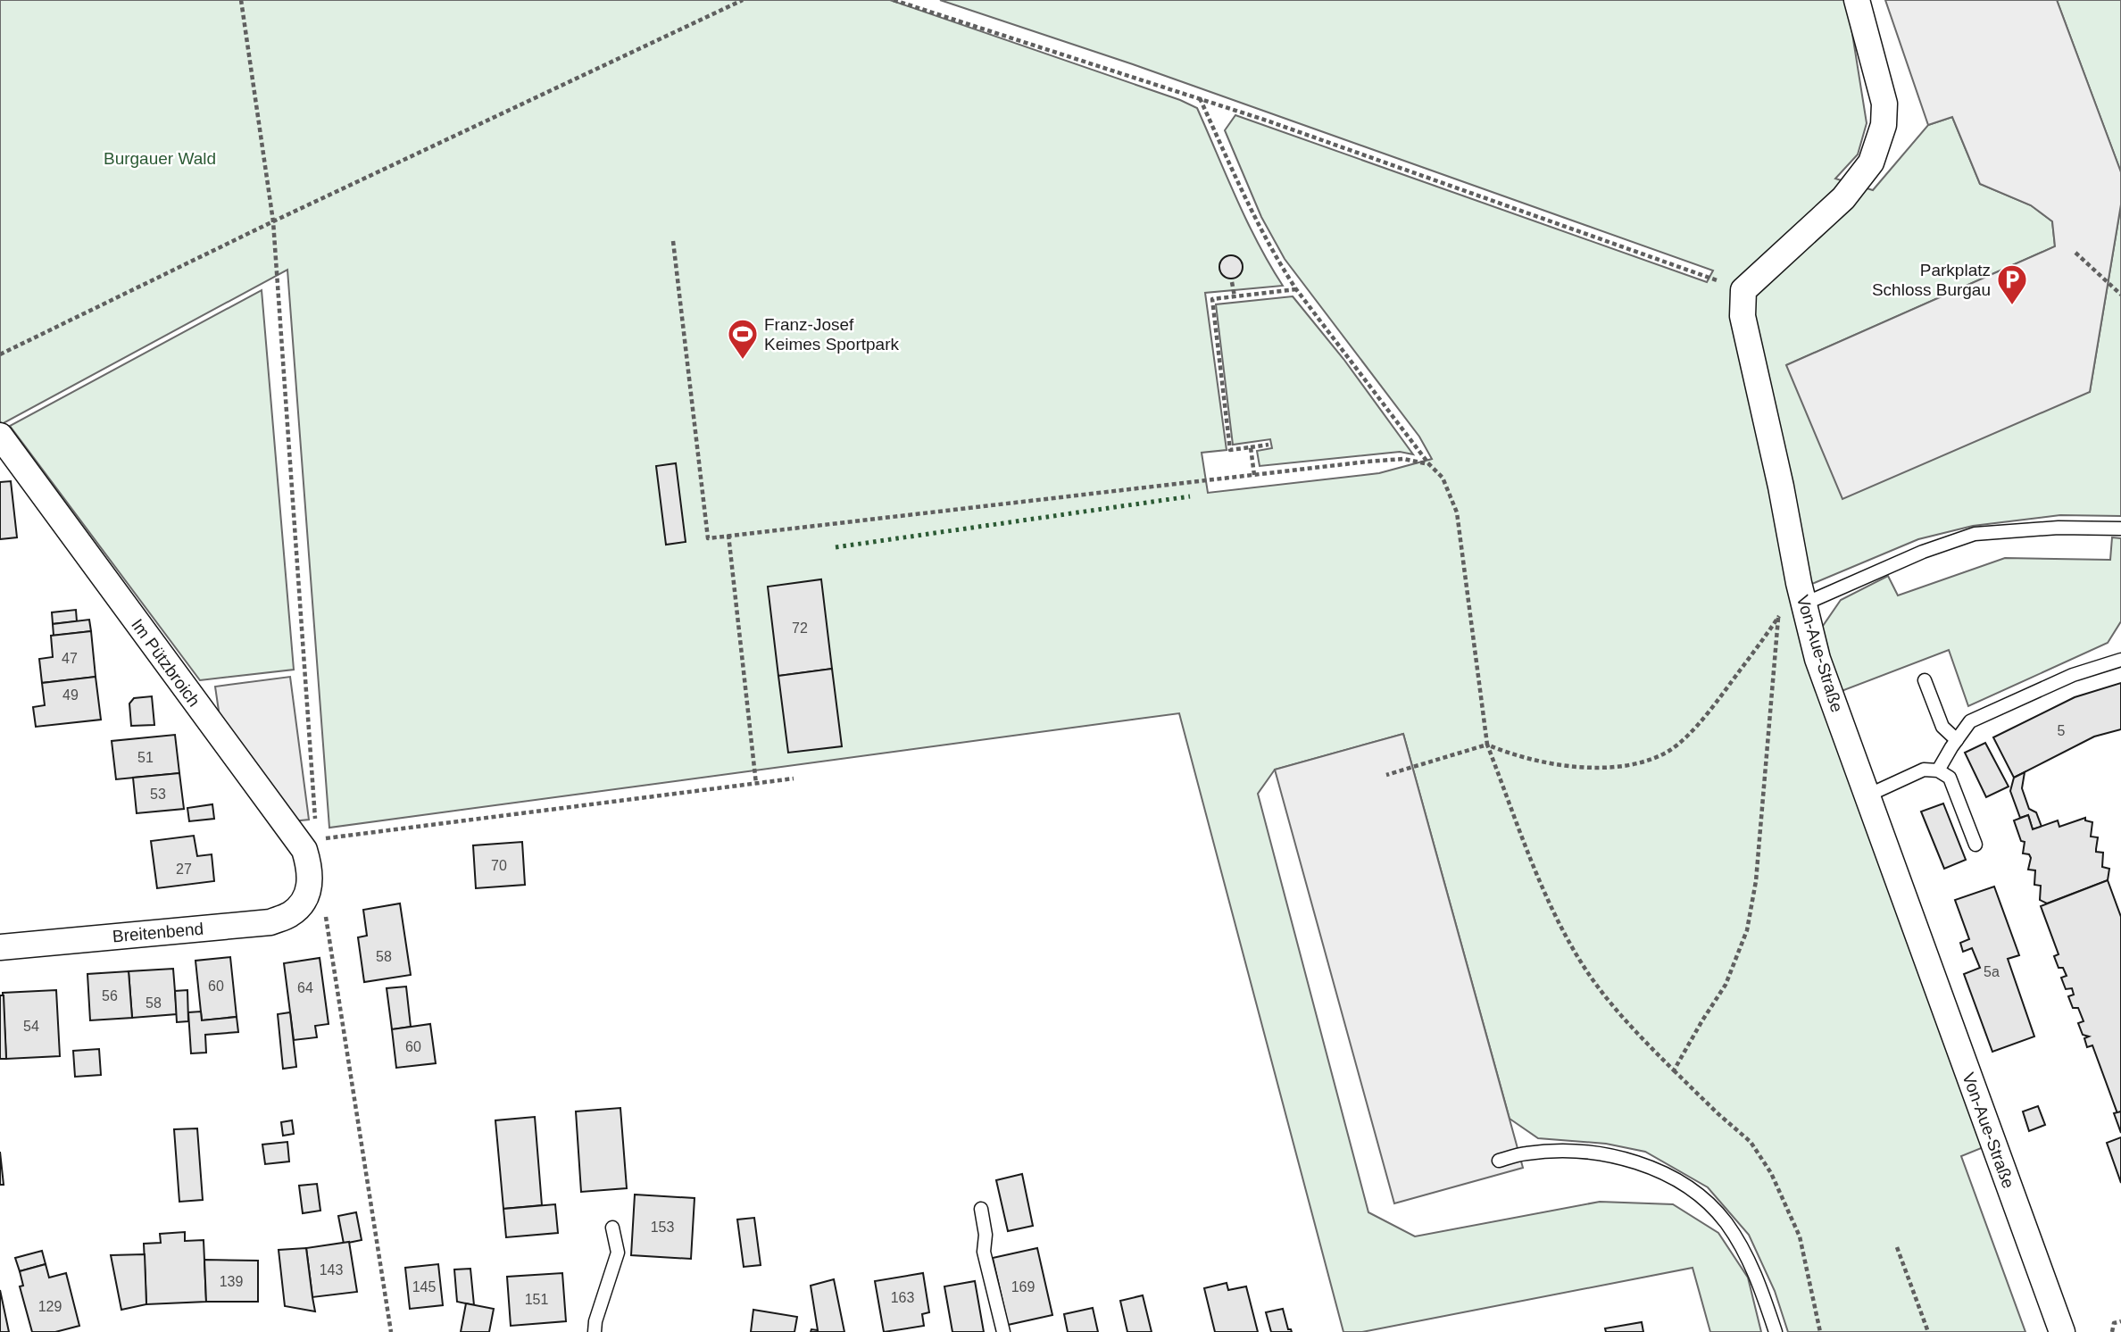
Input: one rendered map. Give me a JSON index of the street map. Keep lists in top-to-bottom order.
{
  "streets": {
    "street": ["Von-Aue-Straße", "Im Pützbroich", "Breitenbend"]
  },
  "crossings": [
    ["Im Pützbroich", "Breitenbend"]
  ],
  "parks": ["Burgauer Wald"],
  "places": {
    "parking": ["Parkplatz Schloss Burgau"],
    "sports": ["Franz-Josef Keimes Sportpark"]
  },
  "house_numbers": [
    "72",
    "47",
    "49",
    "5",
    "51",
    "53",
    "70",
    "27",
    "58",
    "5a",
    "60",
    "64",
    "56",
    "58",
    "54",
    "60",
    "153",
    "143",
    "139",
    "145",
    "169",
    "163",
    "151",
    "129"
  ]
}
